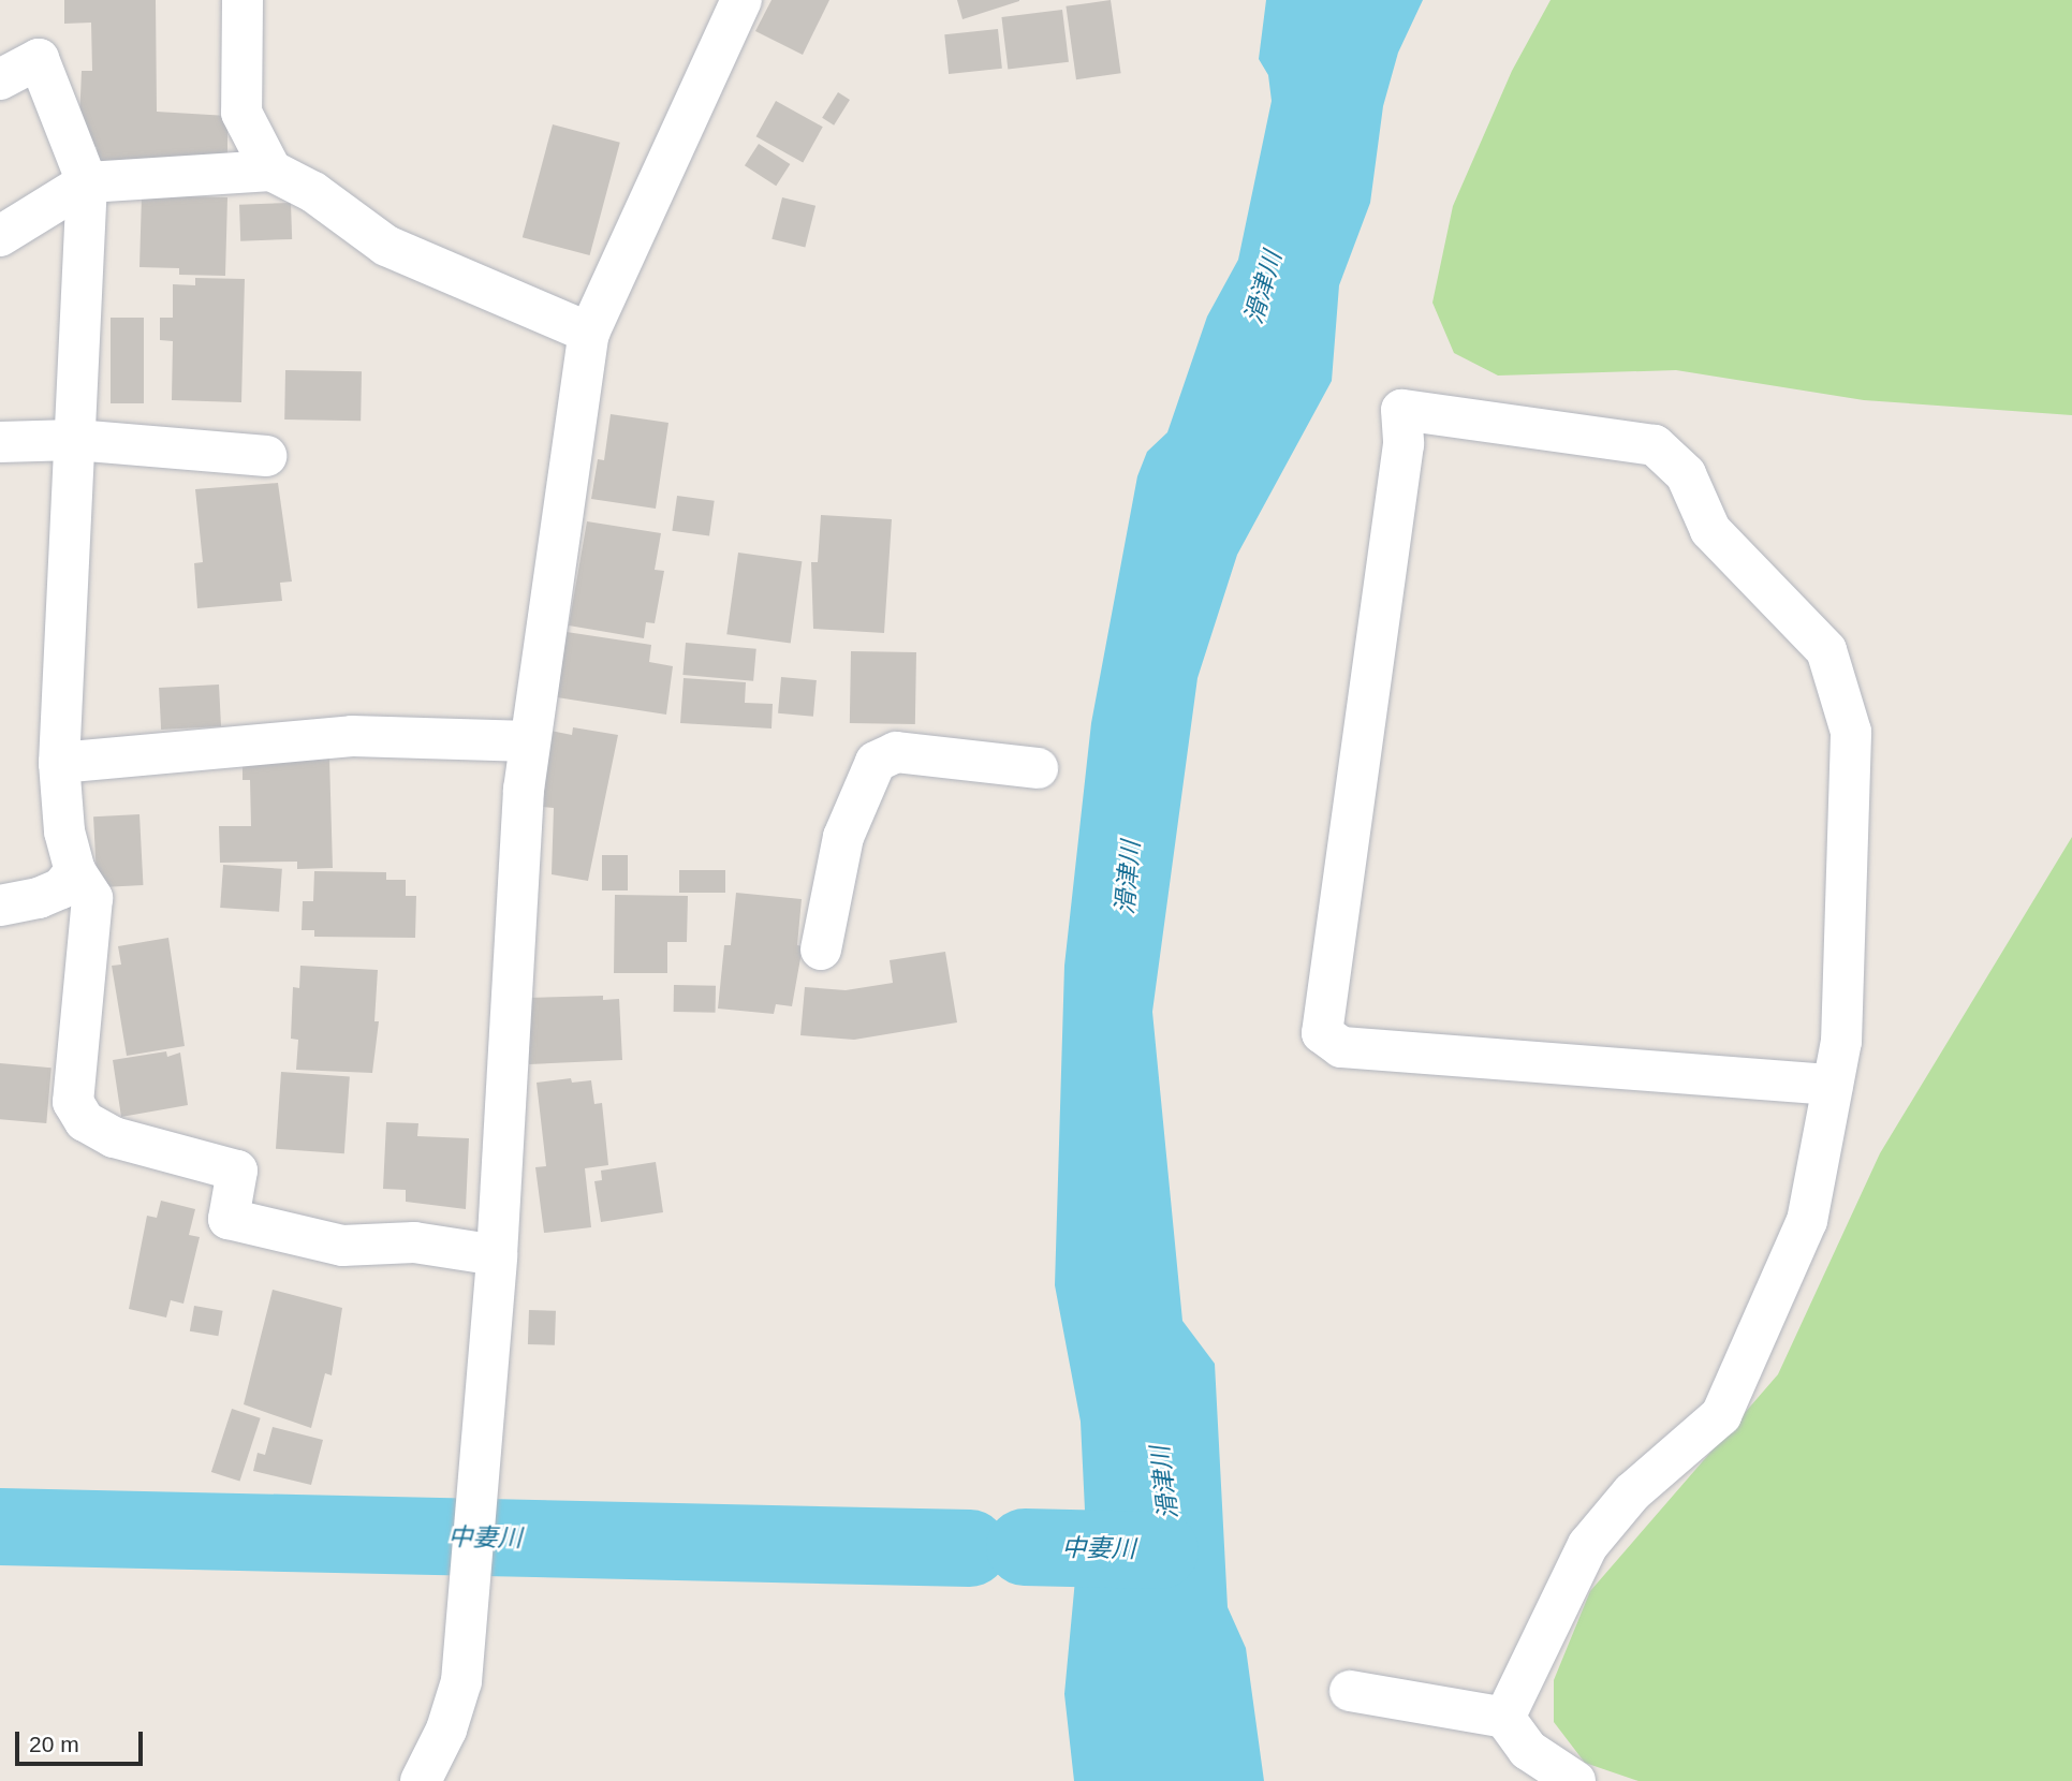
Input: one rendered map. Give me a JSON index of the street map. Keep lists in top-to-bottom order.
{
  "water": ["滑津川", "中妻川"],
  "scale_bar": "20 m"
}
